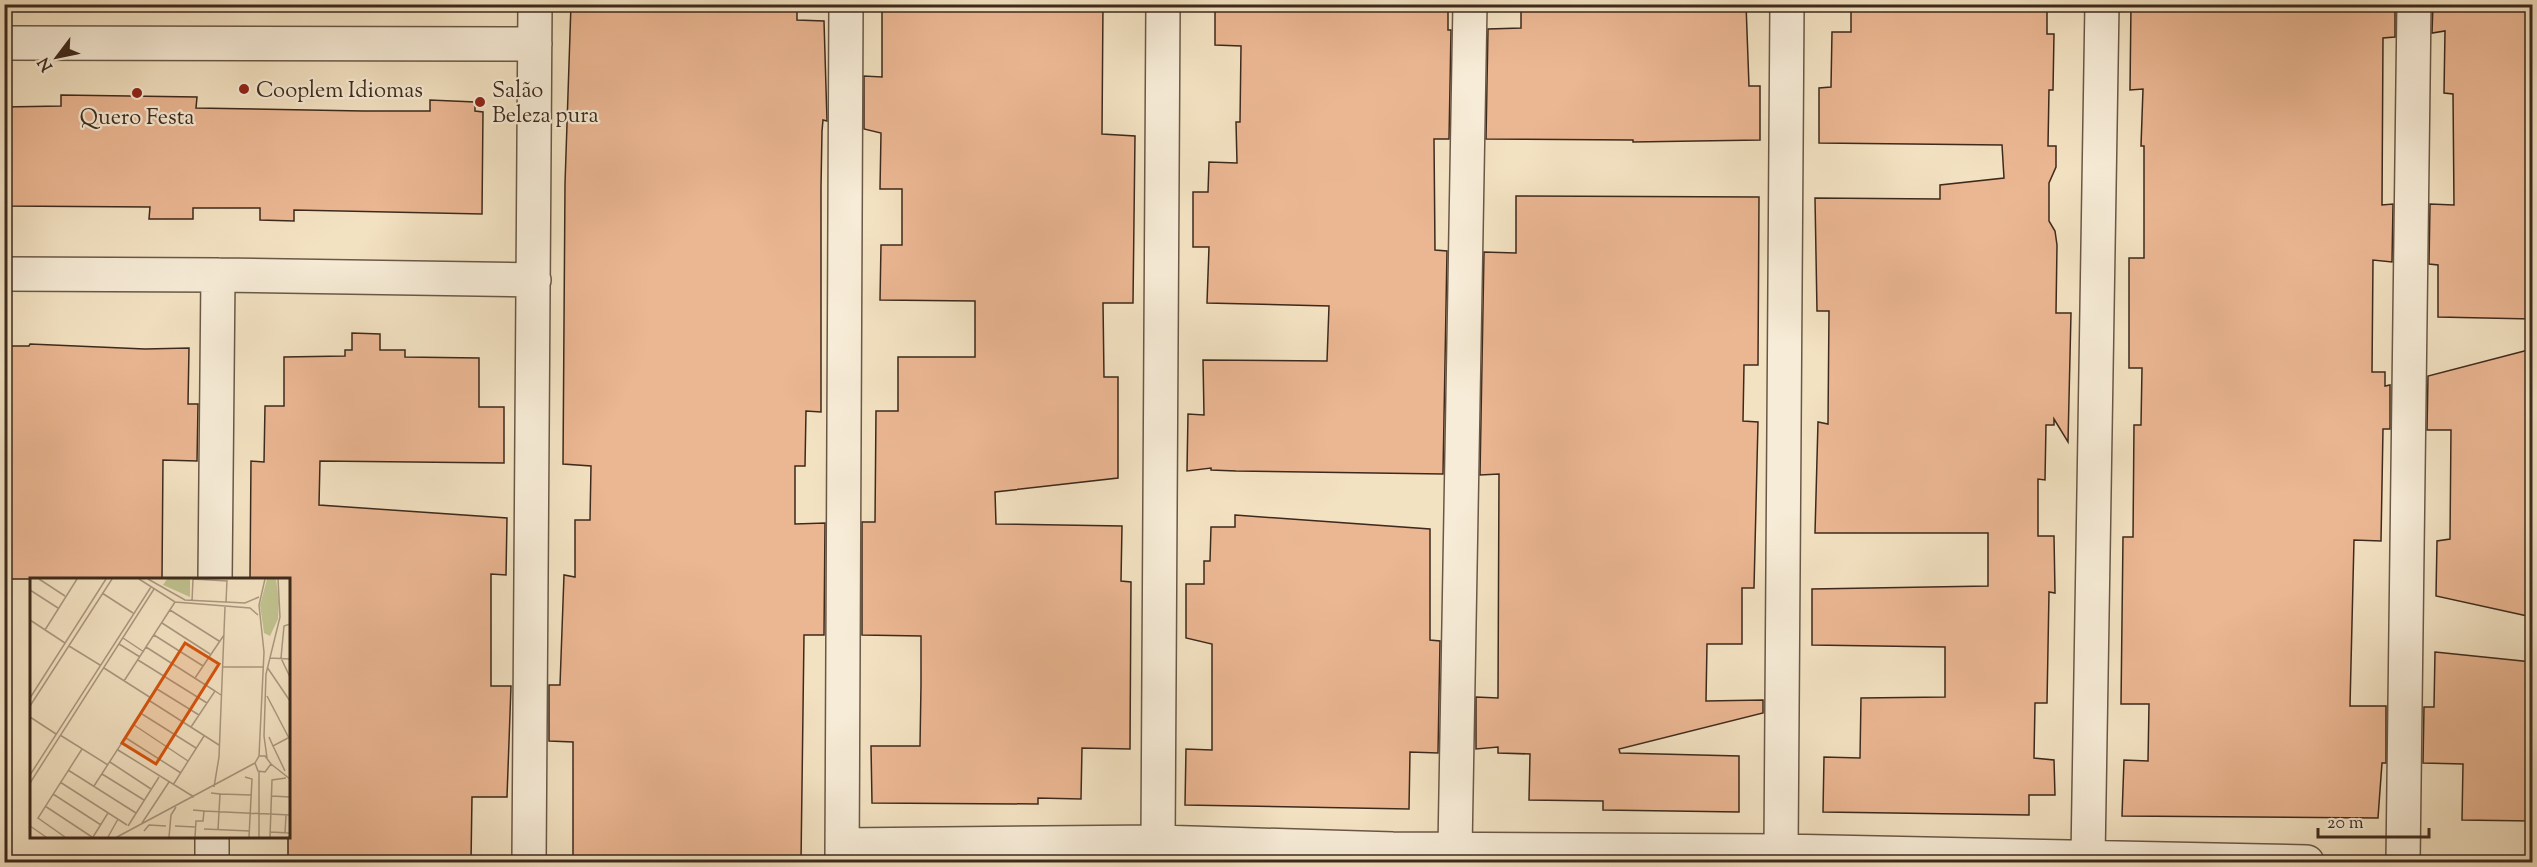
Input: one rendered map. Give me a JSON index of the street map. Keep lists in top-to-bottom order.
{
  "places": ["Cooplem Idiomas", "Quero Festa", "Salão Beleza pura"],
  "scale_bar": "20 m",
  "north": "bottom left"
}
